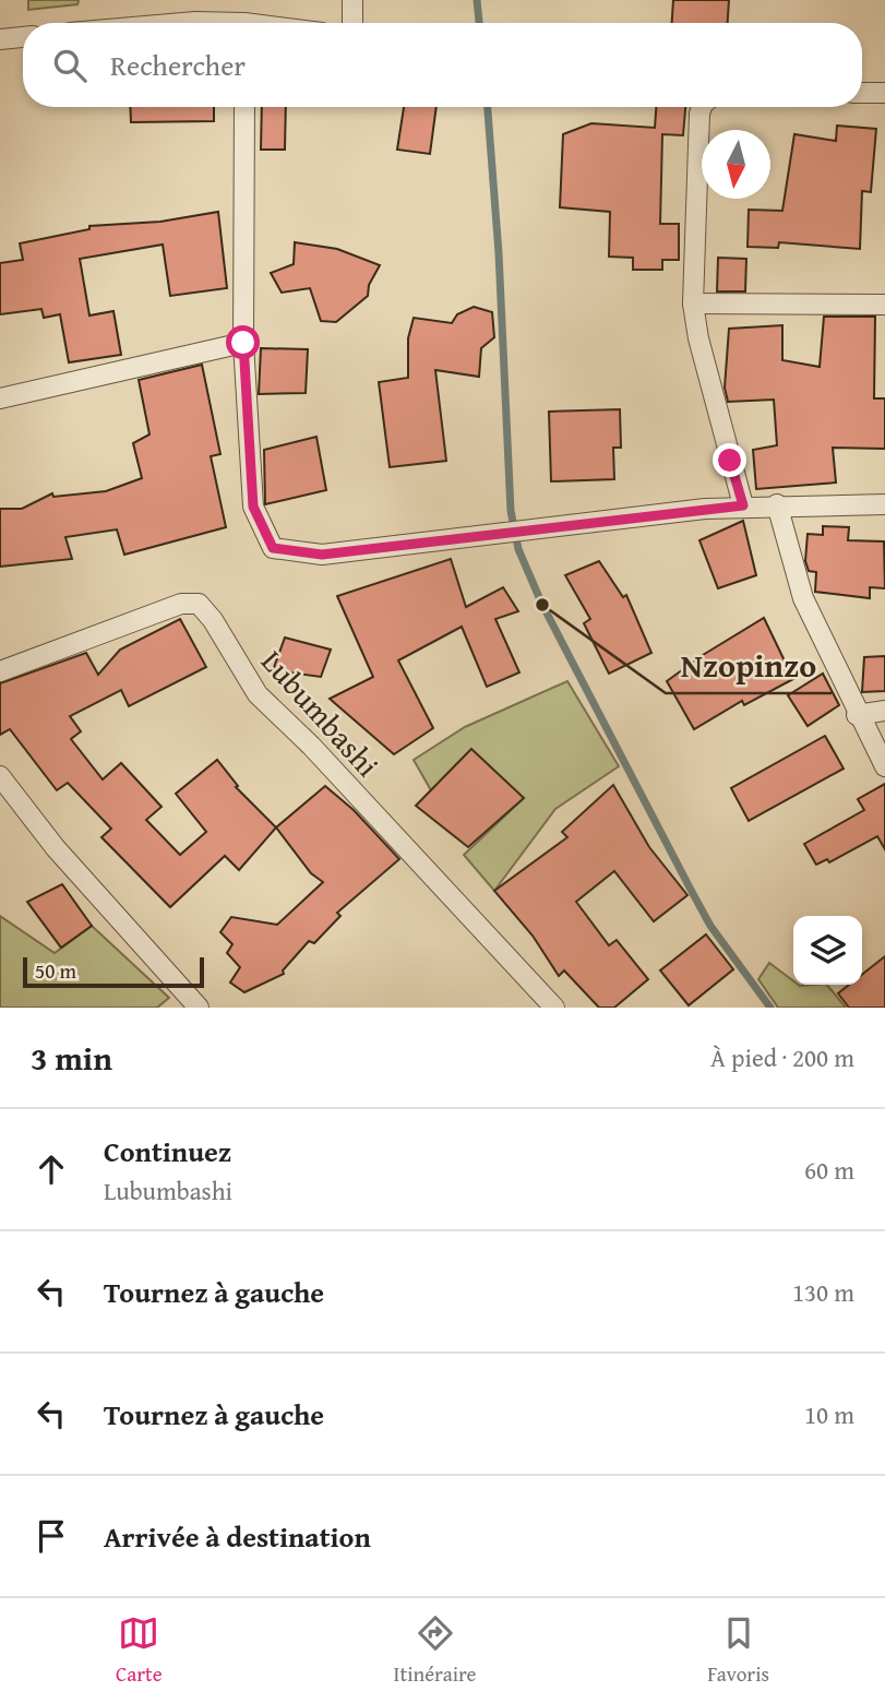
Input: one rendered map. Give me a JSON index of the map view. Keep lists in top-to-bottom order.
{
  "streets": {
    "street": ["Lubumbashi"]
  },
  "places": ["Nzopinzo"],
  "scale_bar": "50 m",
  "north": "bottom",
  "page": {
    "search": "Rechercher",
    "scale": "50 m",
    "heading": ["3 min", "À pied · 200 m"],
    "list": [
      ["Continuez", "Lubumbashi", "60 m"],
      ["Tournez à gauche", "130 m"],
      ["Tournez à gauche", "10 m"],
      "Arrivée à destination"
    ],
    "nav": ["Carte", "Itinéraire", "Favoris"]
  }
}
